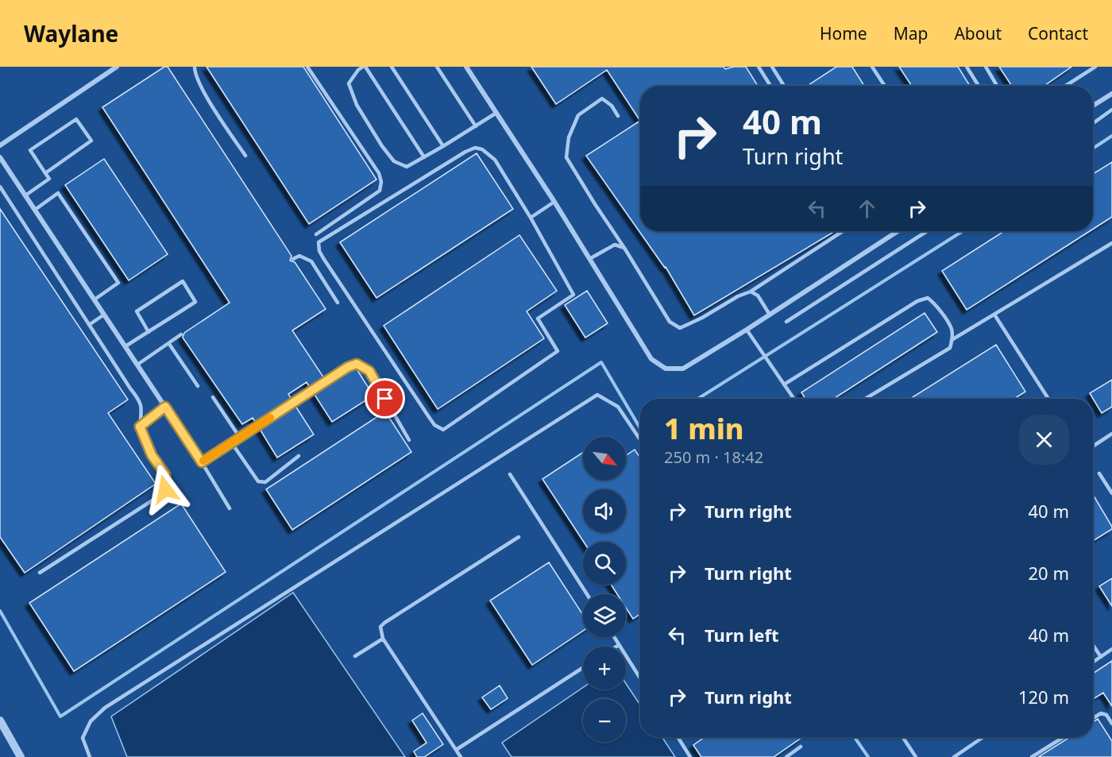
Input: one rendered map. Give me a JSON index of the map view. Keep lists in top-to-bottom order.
{
  "north": "bottom right",
  "page": {
    "header": "Waylane",
    "nav": [
      "Home",
      "Map",
      "About",
      "Contact"
    ],
    "turn": ["40 m", "Turn right"],
    "heading": ["1 min", "250 m · 18:42"],
    "map_buttons": ["+", "−"],
    "list": [
      {
        "name": "Turn right",
        "value": "40 m"
      },
      {
        "name": "Turn right",
        "value": "20 m"
      },
      {
        "name": "Turn left",
        "value": "40 m"
      },
      {
        "name": "Turn right",
        "value": "120 m"
      }
    ]
  }
}
